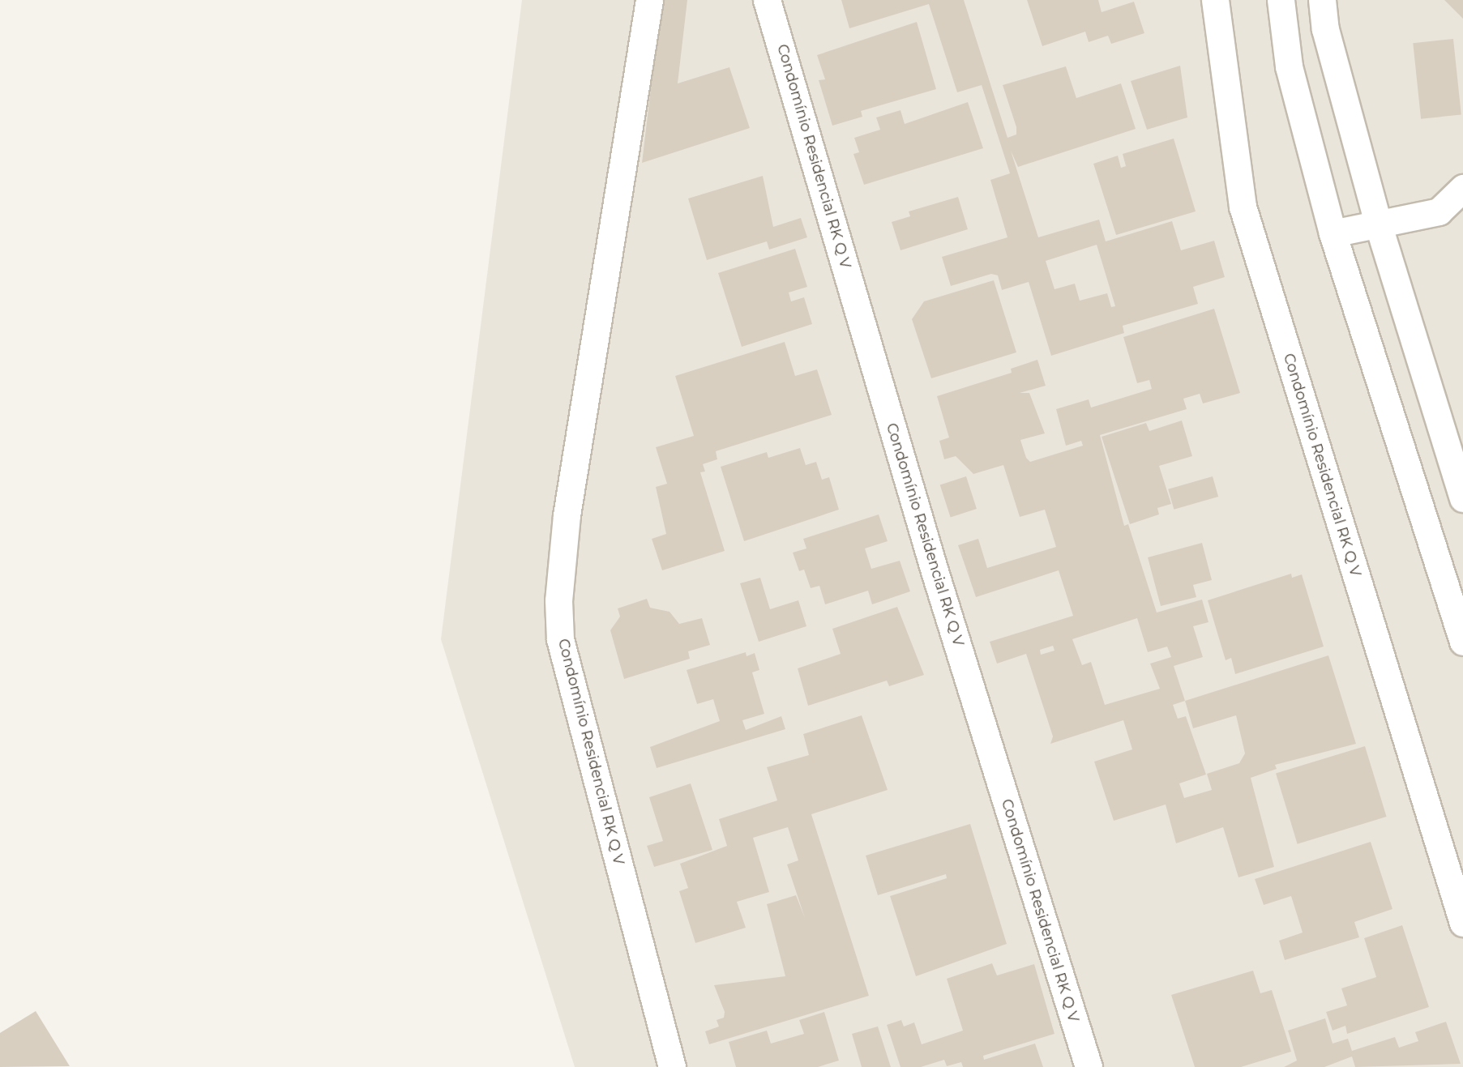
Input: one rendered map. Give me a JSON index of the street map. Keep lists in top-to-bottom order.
{
  "streets": {
    "street": ["Condomínio Residencial RK Q V"]
  }
}
